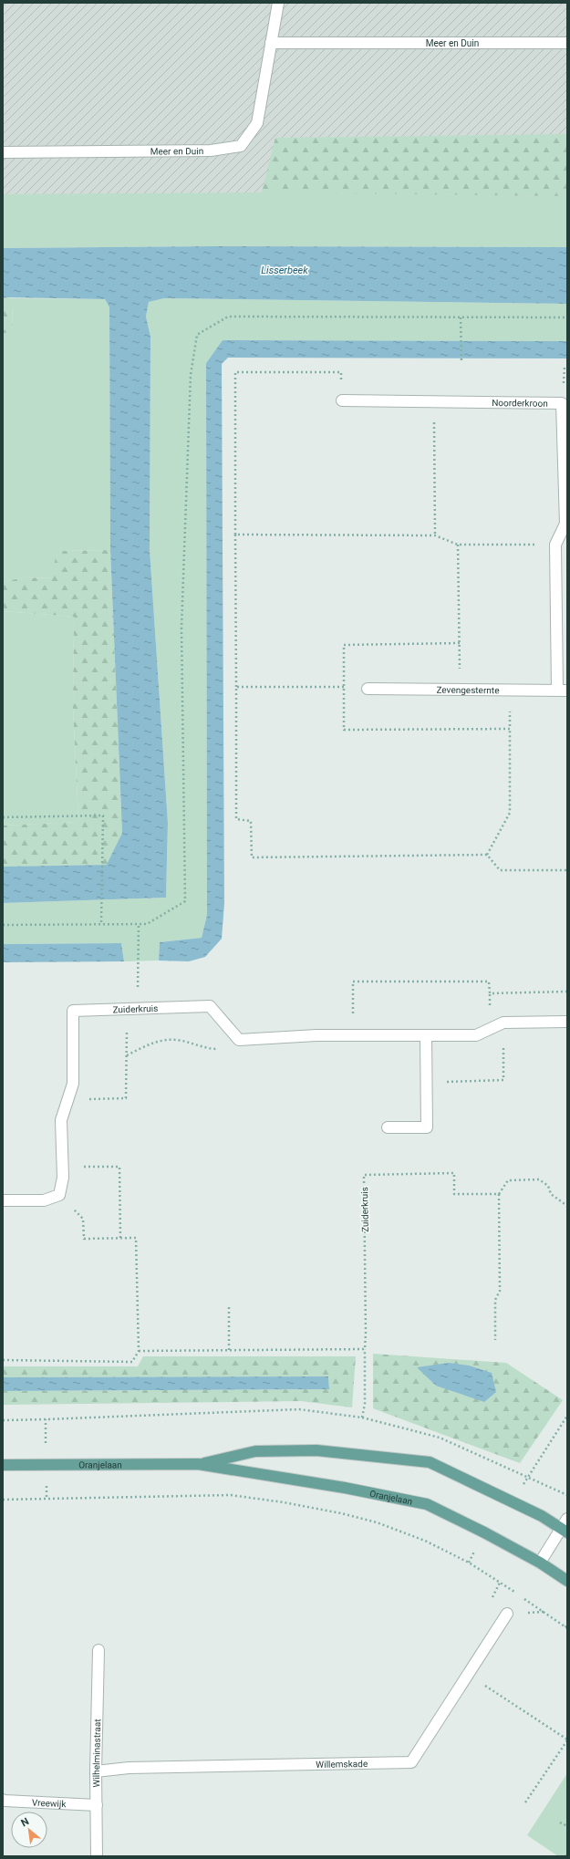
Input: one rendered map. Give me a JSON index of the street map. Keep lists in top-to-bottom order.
{
  "streets": {
    "main road": ["Oranjelaan"],
    "street": [
      "Meer en Duin",
      "Noorderkroon",
      "Zevengesternte",
      "Zuiderkruis",
      "Wilhelminastraat",
      "Willemskade",
      "Vreewijk"
    ]
  },
  "crossings": [
    ["Noorderkroon", "Zevengesternte"],
    ["Wilhelminastraat", "Willemskade"],
    ["Wilhelminastraat", "Vreewijk"]
  ],
  "water": ["Lisserbeek"],
  "north": "top left"
}
